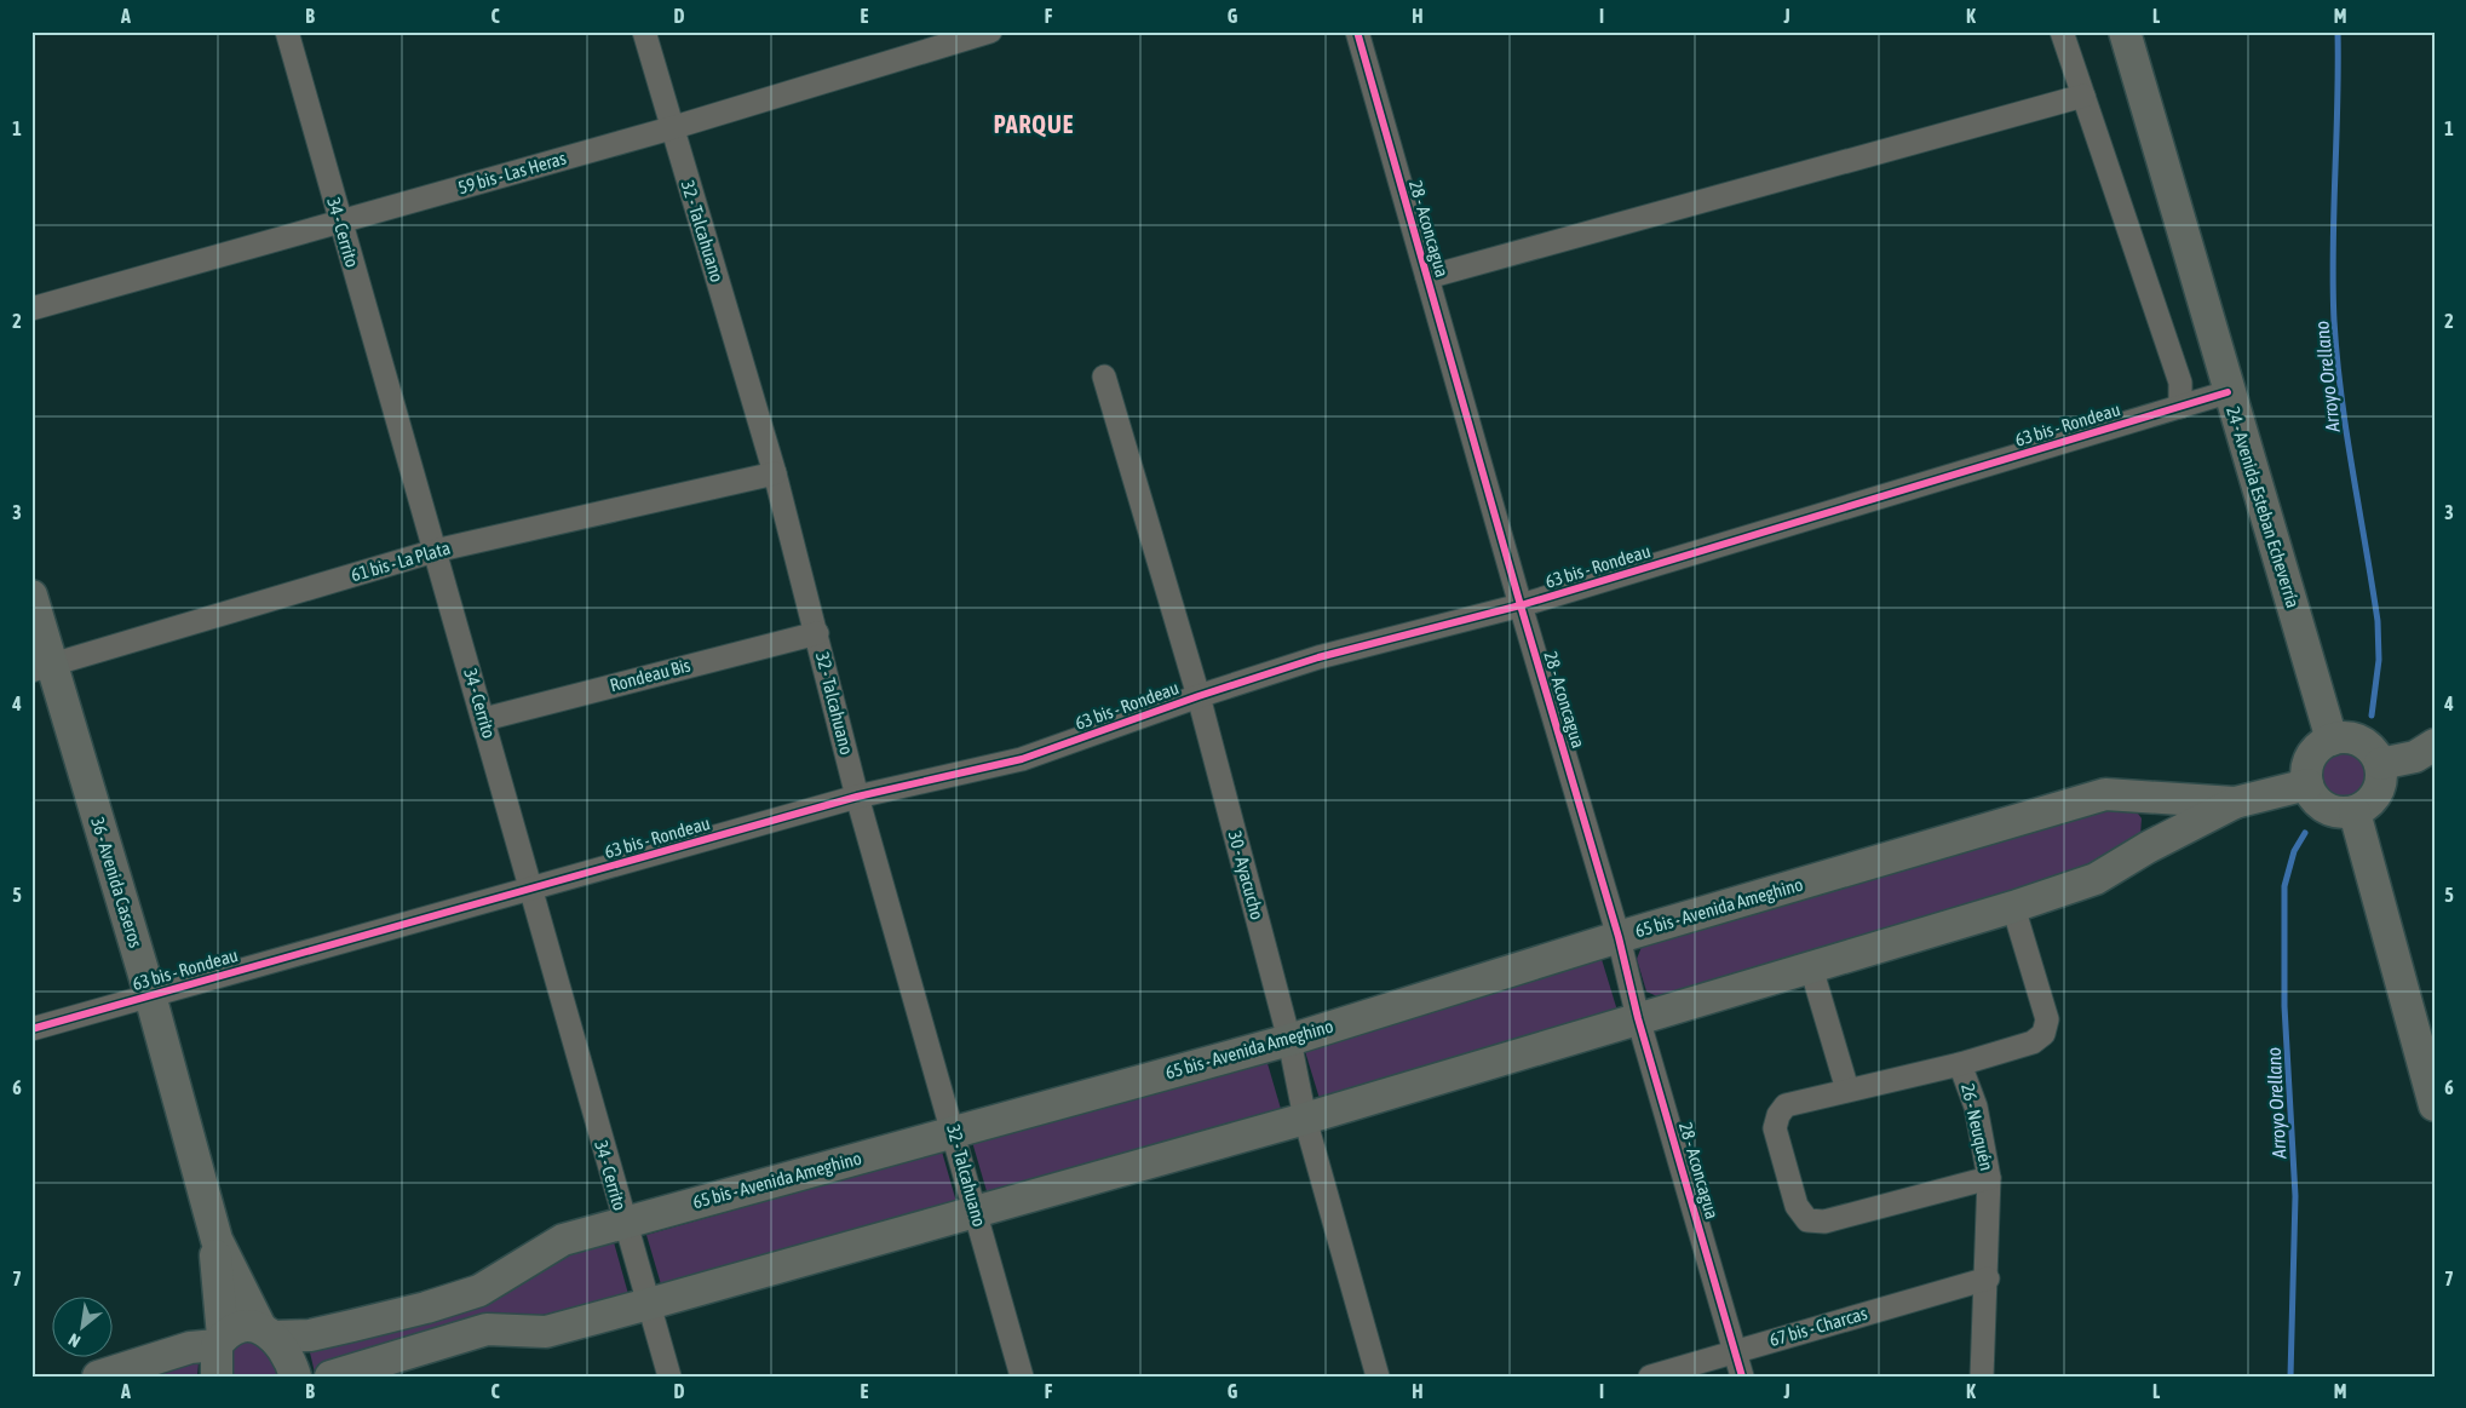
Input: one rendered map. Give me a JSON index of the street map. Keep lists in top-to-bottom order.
{
  "streets": {
    "main road": ["24 - Avenida Esteban Echeverría", "36 - Avenida Caseros", "65 bis - Avenida Ameghino"],
    "street": [
      "59 bis - Las Heras",
      "28 - Aconcagua",
      "32 - Talcahuano",
      "34 - Cerrito",
      "63 bis - Rondeau",
      "61 bis - La Plata",
      "Rondeau Bis",
      "30 - Ayacucho",
      "26 - Neuquén",
      "67 bis - Charcas"
    ]
  },
  "crossings": [
    ["59 bis - Las Heras", "32 - Talcahuano"],
    ["59 bis - Las Heras", "34 - Cerrito"],
    ["28 - Aconcagua", "63 bis - Rondeau"],
    ["28 - Aconcagua", "65 bis - Avenida Ameghino"],
    ["28 - Aconcagua", "67 bis - Charcas"],
    ["32 - Talcahuano", "63 bis - Rondeau"],
    ["32 - Talcahuano", "61 bis - La Plata"],
    ["32 - Talcahuano", "Rondeau Bis"],
    ["32 - Talcahuano", "65 bis - Avenida Ameghino"],
    ["34 - Cerrito", "63 bis - Rondeau"],
    ["34 - Cerrito", "61 bis - La Plata"],
    ["34 - Cerrito", "Rondeau Bis"],
    ["34 - Cerrito", "65 bis - Avenida Ameghino"],
    ["63 bis - Rondeau", "24 - Avenida Esteban Echeverría"],
    ["63 bis - Rondeau", "30 - Ayacucho"],
    ["63 bis - Rondeau", "36 - Avenida Caseros"],
    ["24 - Avenida Esteban Echeverría", "65 bis - Avenida Ameghino"],
    ["61 bis - La Plata", "36 - Avenida Caseros"],
    ["30 - Ayacucho", "65 bis - Avenida Ameghino"],
    ["36 - Avenida Caseros", "65 bis - Avenida Ameghino"],
    ["65 bis - Avenida Ameghino", "26 - Neuquén"],
    ["26 - Neuquén", "67 bis - Charcas"]
  ],
  "districts": ["PARQUE"],
  "water": ["Arroyo Orellano"],
  "north": "bottom left",
  "grid": {
    "columns": [
      "A",
      "B",
      "C",
      "D",
      "E",
      "F",
      "G",
      "H",
      "I",
      "J",
      "K",
      "L",
      "M"
    ],
    "rows": [
      "1",
      "2",
      "3",
      "4",
      "5",
      "6",
      "7"
    ]
  }
}
